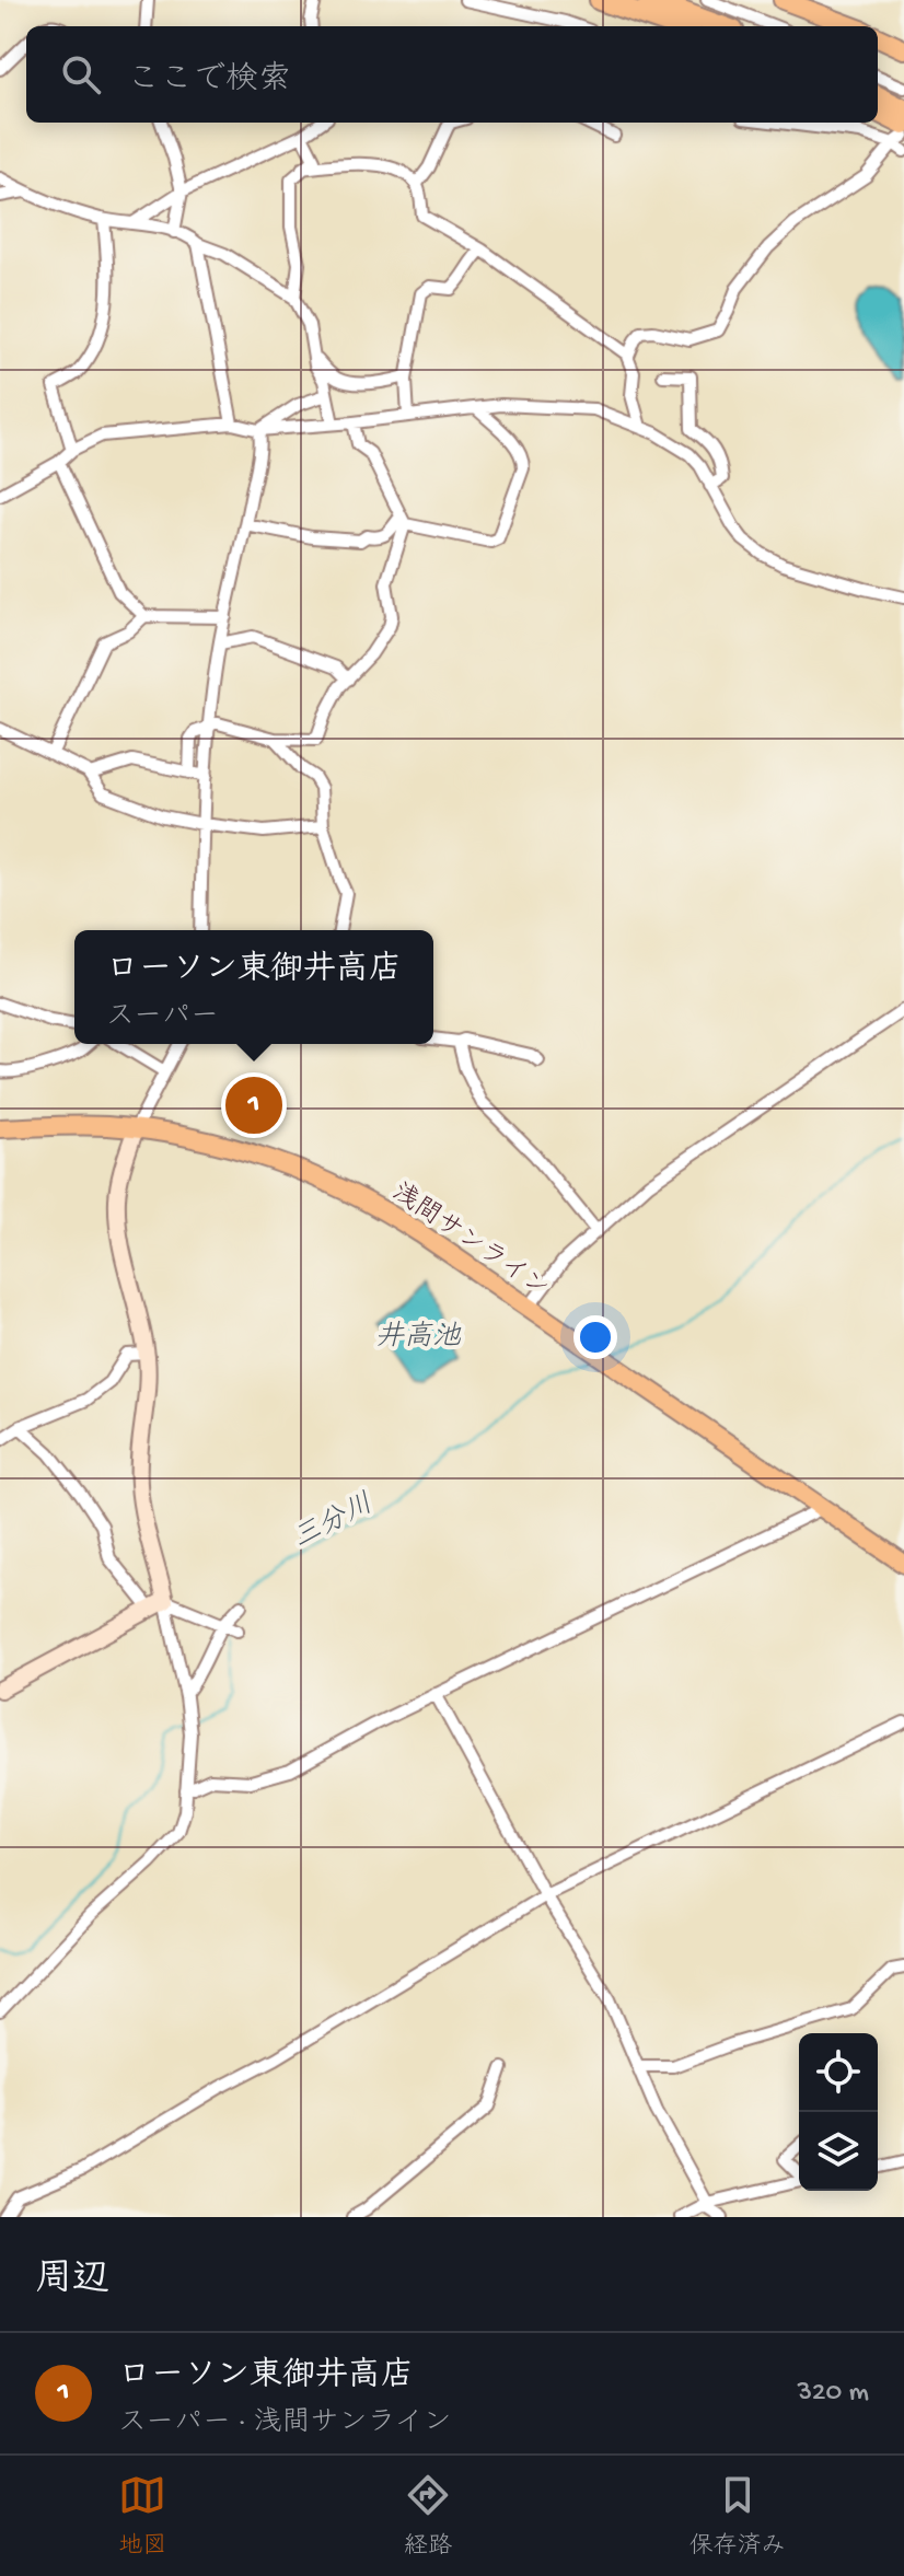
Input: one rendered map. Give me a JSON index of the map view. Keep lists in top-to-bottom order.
{
  "streets": {
    "main road": ["浅間サンライン"]
  },
  "water": ["井高池", "三分川"],
  "page": {
    "search": "ここで検索",
    "popup": ["ローソン東御井高店", "スーパー"],
    "pins": "1",
    "heading": "周辺",
    "list": [
      {
        "mark": "1",
        "name": "ローソン東御井高店",
        "note": "スーパー · 浅間サンライン",
        "value": "320 m"
      }
    ],
    "nav": ["地図", "経路", "保存済み"]
  }
}
